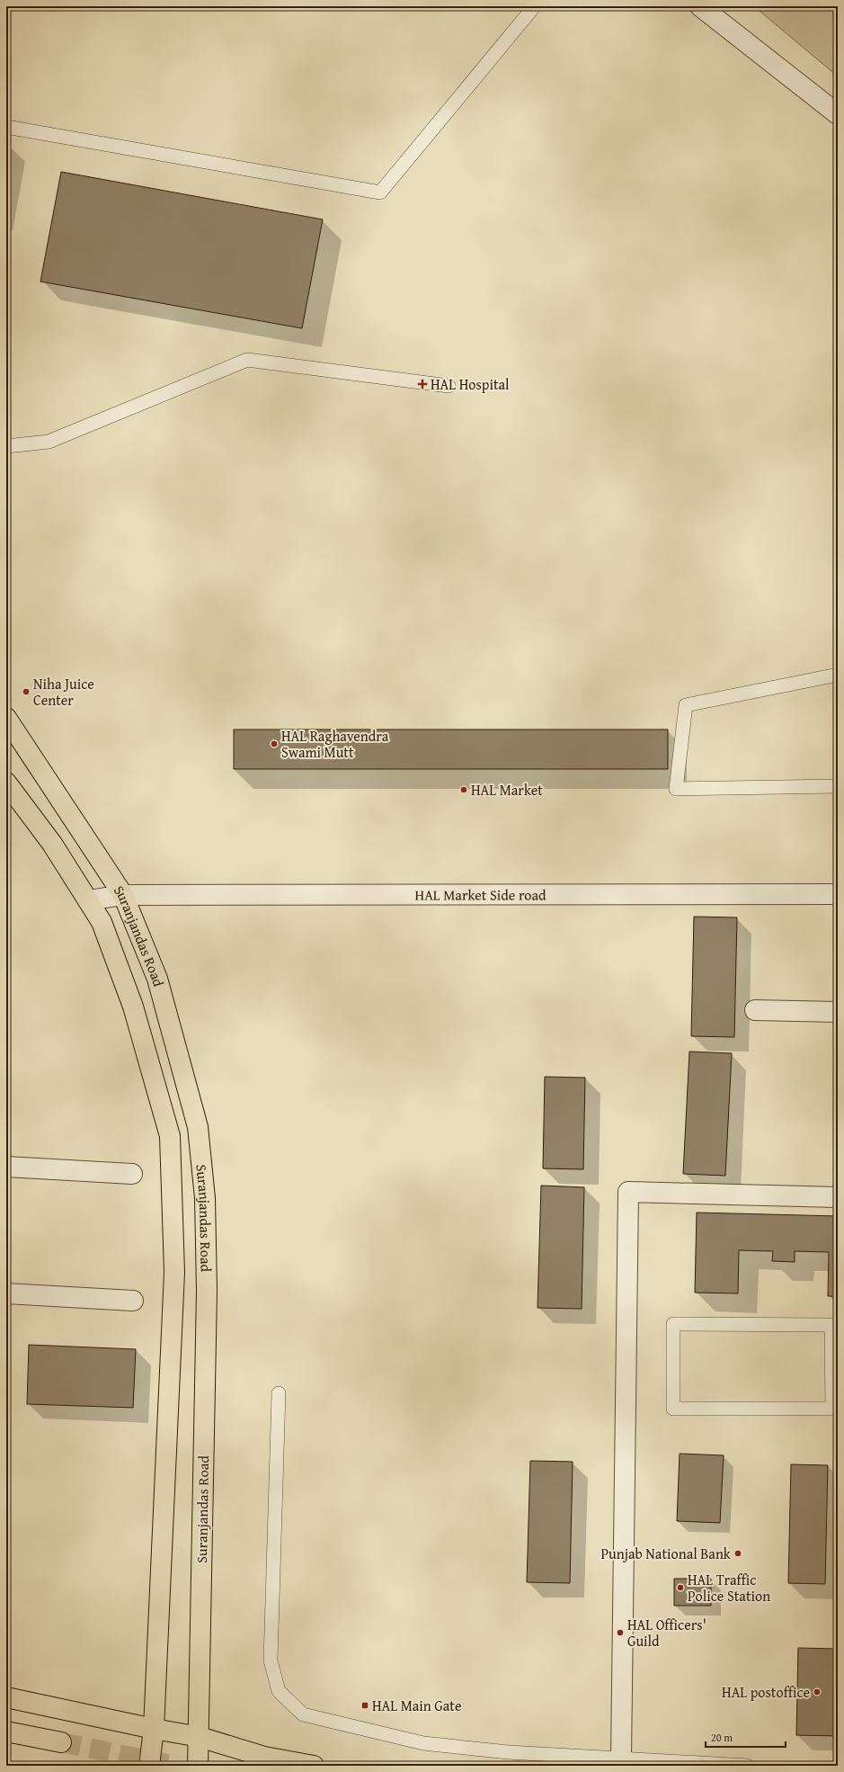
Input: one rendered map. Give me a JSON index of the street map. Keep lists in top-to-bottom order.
{
  "streets": {
    "main road": ["Suranjandas Road"],
    "street": ["HAL Market Side road"]
  },
  "crossings": [
    ["HAL Market Side road", "Suranjandas Road"]
  ],
  "places": {
    "health": ["HAL Hospital"],
    "other": [
      "Niha Juice Center",
      "HAL Raghavendra Swami Mutt",
      "HAL Market",
      "Punjab National Bank",
      "HAL Traffic Police Station",
      "HAL Officers' Guild",
      "HAL postoffice"
    ],
    "transit": ["HAL Main Gate"]
  },
  "scale_bar": "20 m"
}
